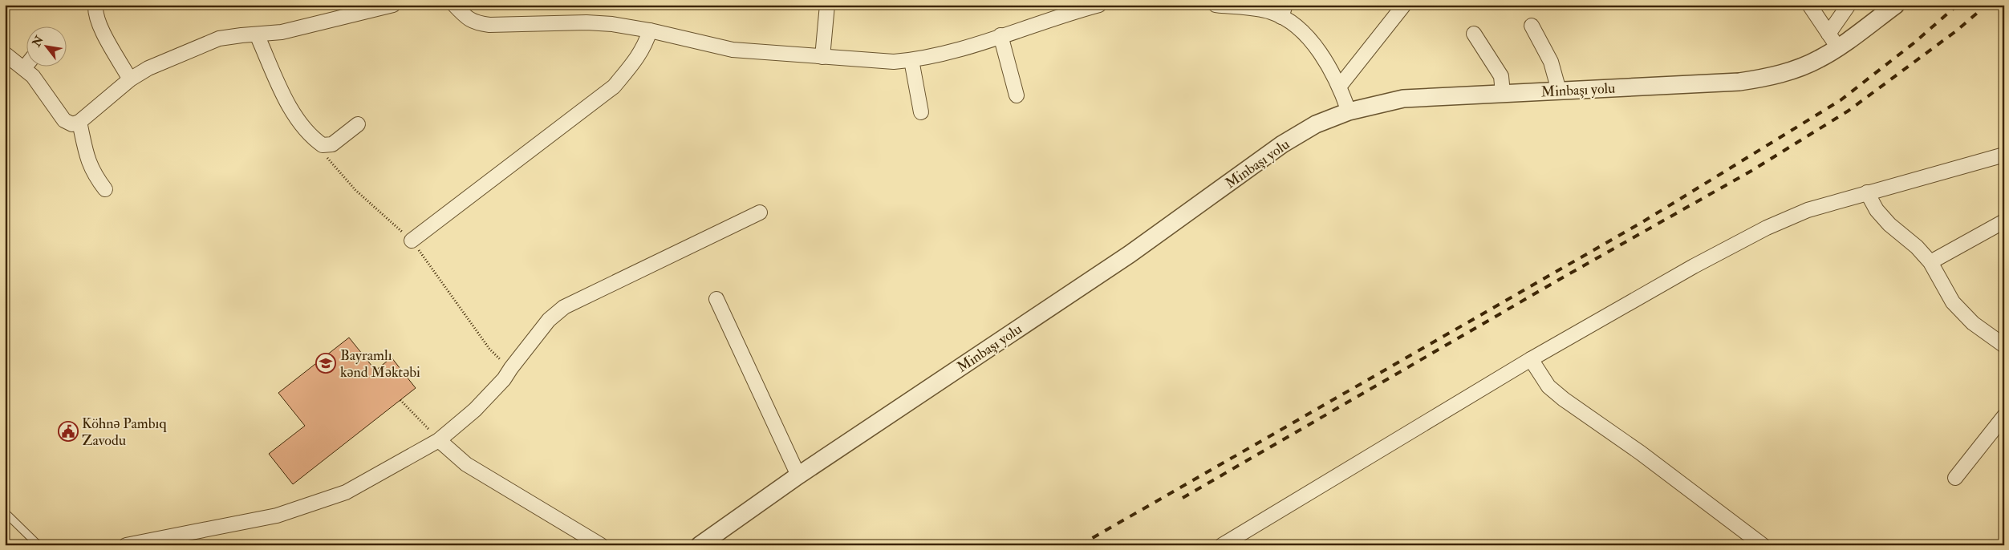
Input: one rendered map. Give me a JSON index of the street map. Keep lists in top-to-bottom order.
{
  "streets": {
    "street": ["Minbaşı yolu"]
  },
  "places": {
    "school or university": ["Bayramlı kənd Məktəbi"],
    "public building": ["Köhnə Pambıq Zavodu"]
  },
  "north": "top left"
}
